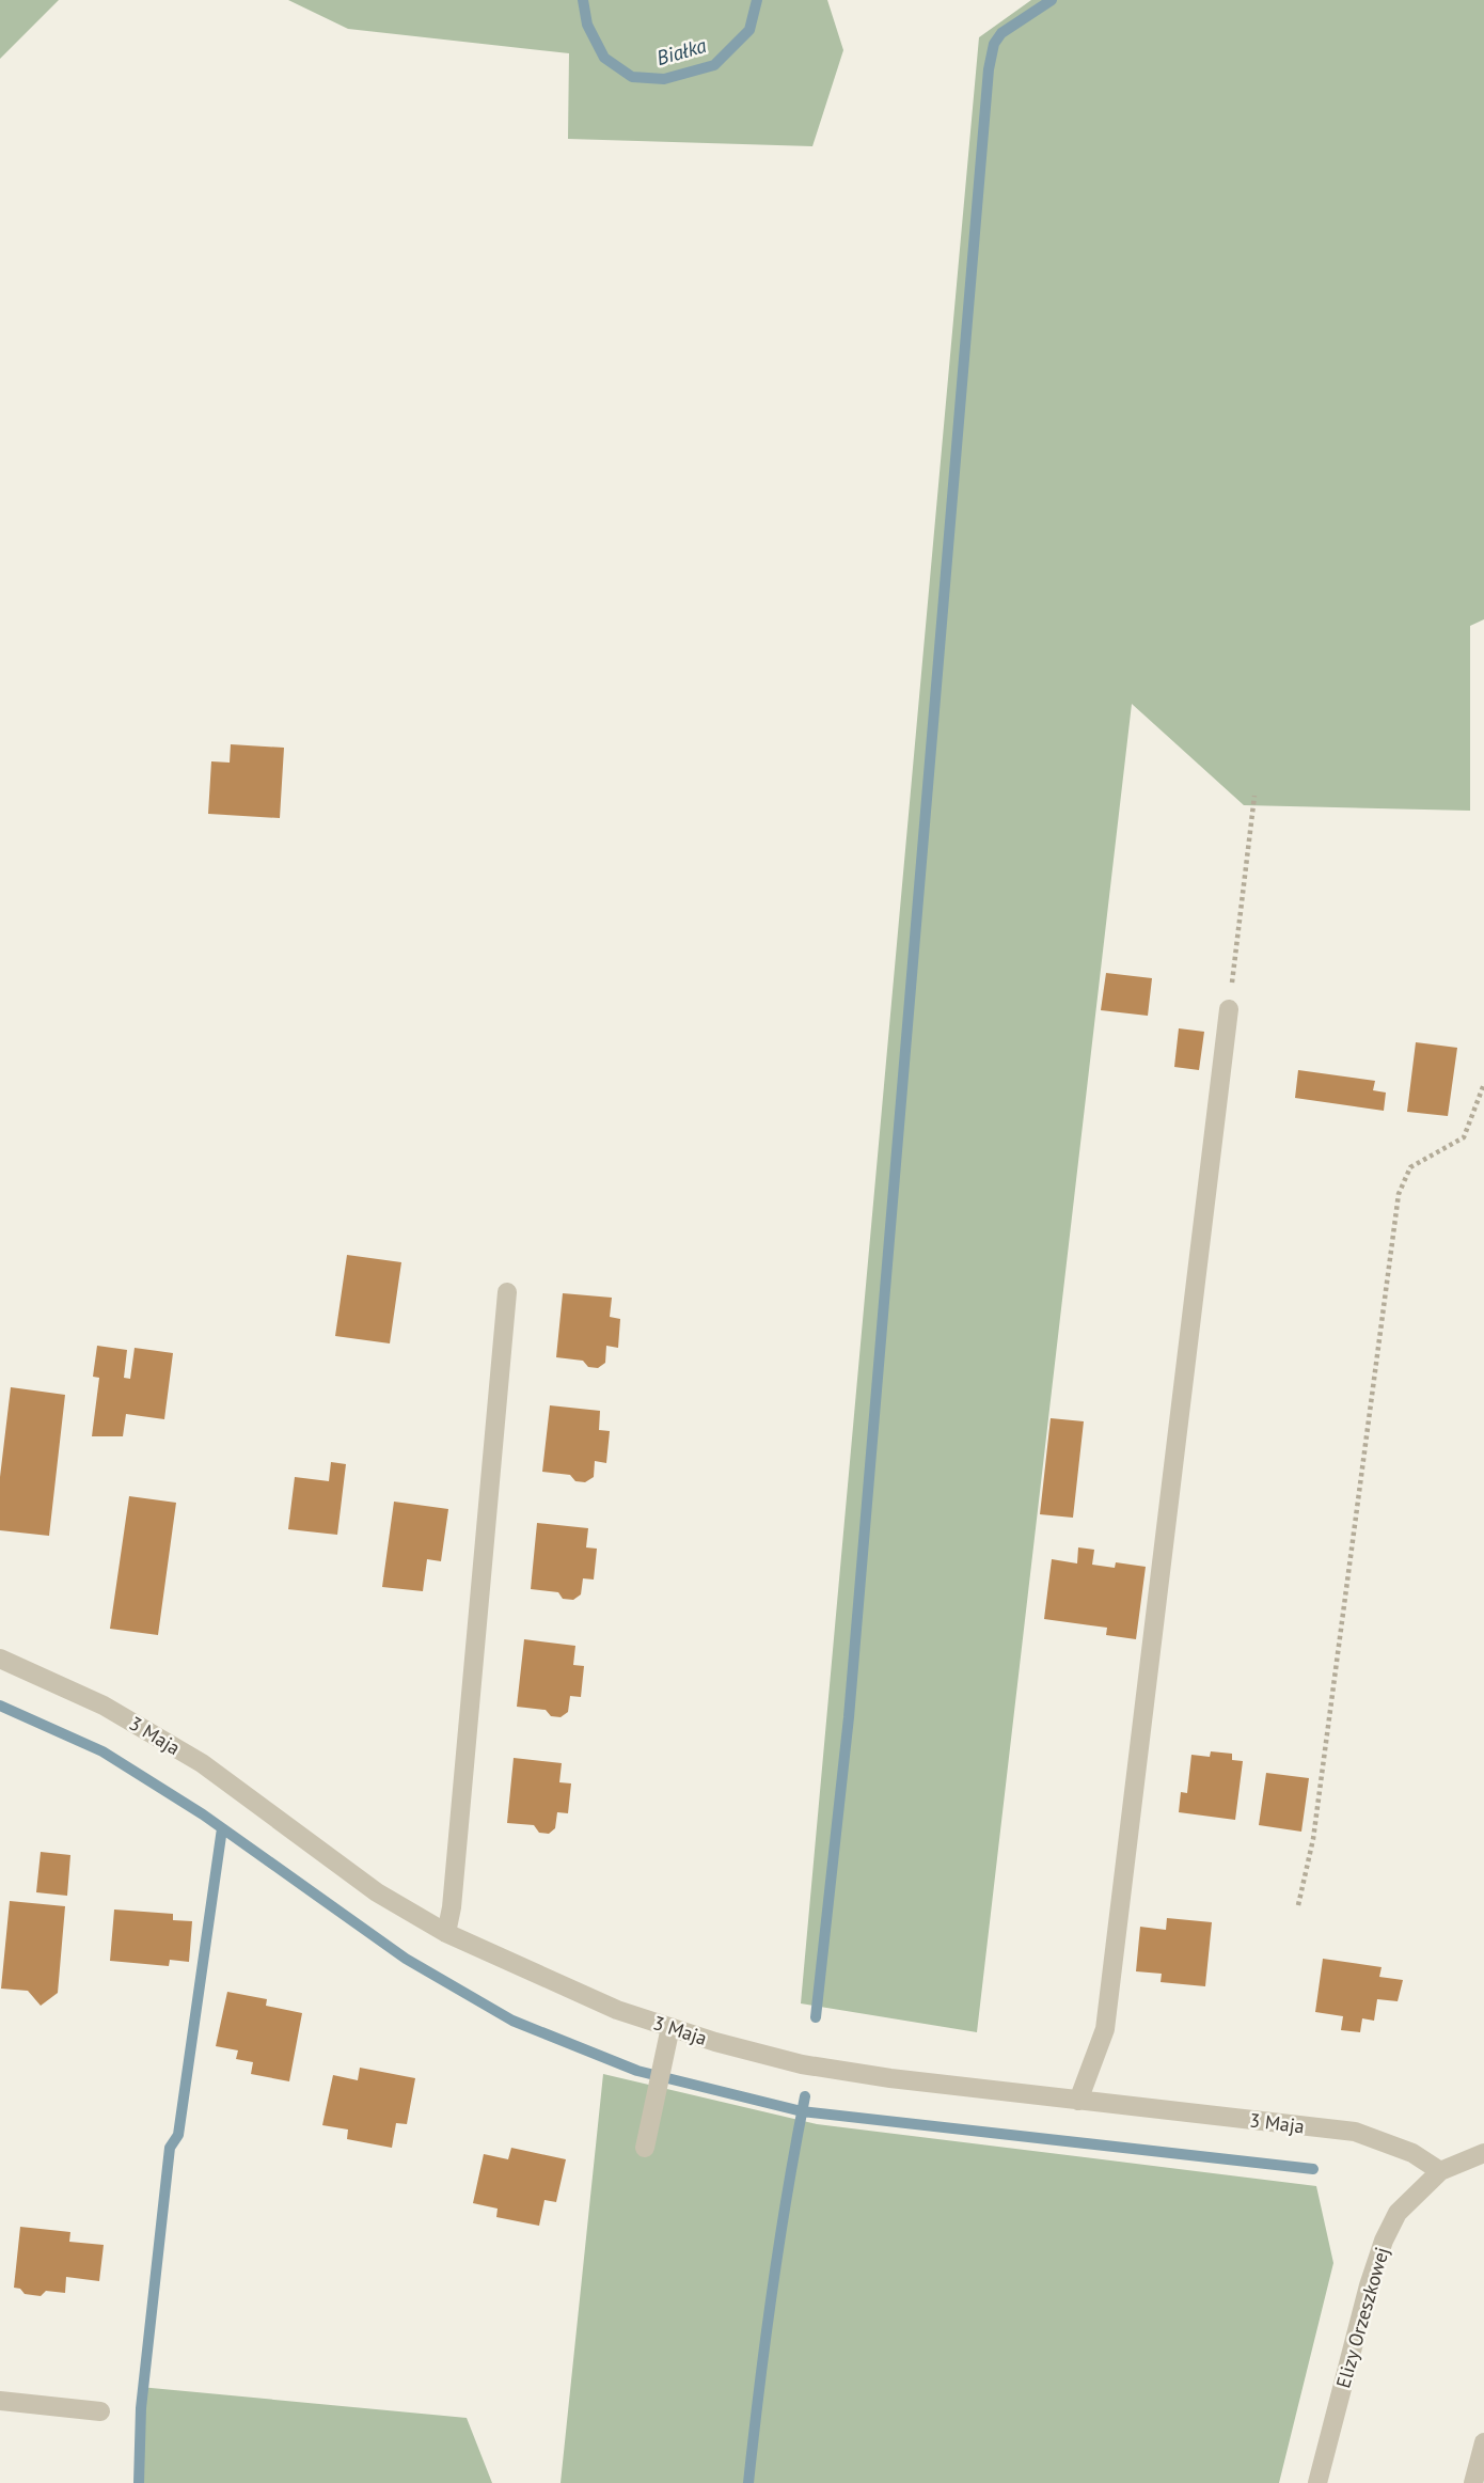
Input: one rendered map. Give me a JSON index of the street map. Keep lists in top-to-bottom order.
{
  "streets": {
    "street": ["3 Maja", "Elizy Orzeszkowej"]
  },
  "crossings": [
    ["3 Maja", "Elizy Orzeszkowej"]
  ],
  "water": ["Białka"]
}
